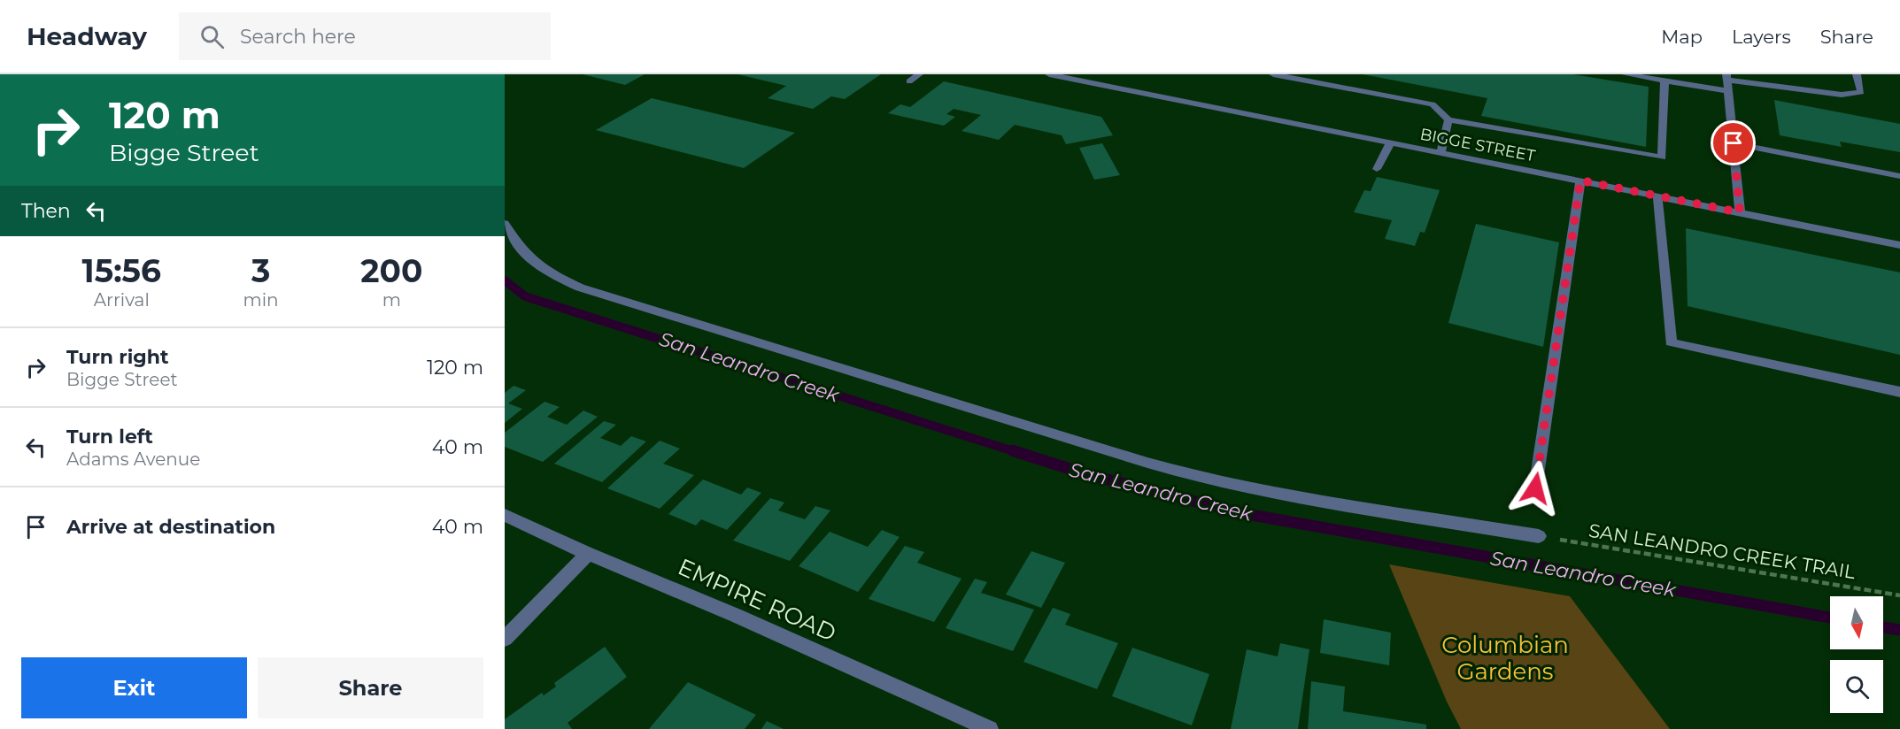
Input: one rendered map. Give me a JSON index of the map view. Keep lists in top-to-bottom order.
{
  "streets": {
    "street": ["BIGGE STREET", "EMPIRE ROAD"],
    "path": ["SAN LEANDRO CREEK TRAIL"]
  },
  "water": ["San Leandro Creek"],
  "parks": ["Columbian Gardens"],
  "north": "bottom",
  "page": {
    "header": "Headway",
    "search": "Search here",
    "nav": ["Map", "Layers", "Share"],
    "turn": ["120 m", "Bigge Street"],
    "then": "Then",
    "eta": [
      "15:56",
      "Arrival",
      "3",
      "min",
      "200",
      "m"
    ],
    "list": [
      {
        "name": "Turn right",
        "note": "Bigge Street",
        "value": "120 m"
      },
      {
        "name": "Turn left",
        "note": "Adams Avenue",
        "value": "40 m"
      },
      {
        "name": "Arrive at destination",
        "value": "40 m"
      }
    ],
    "buttons": ["Exit", "Share"]
  }
}
